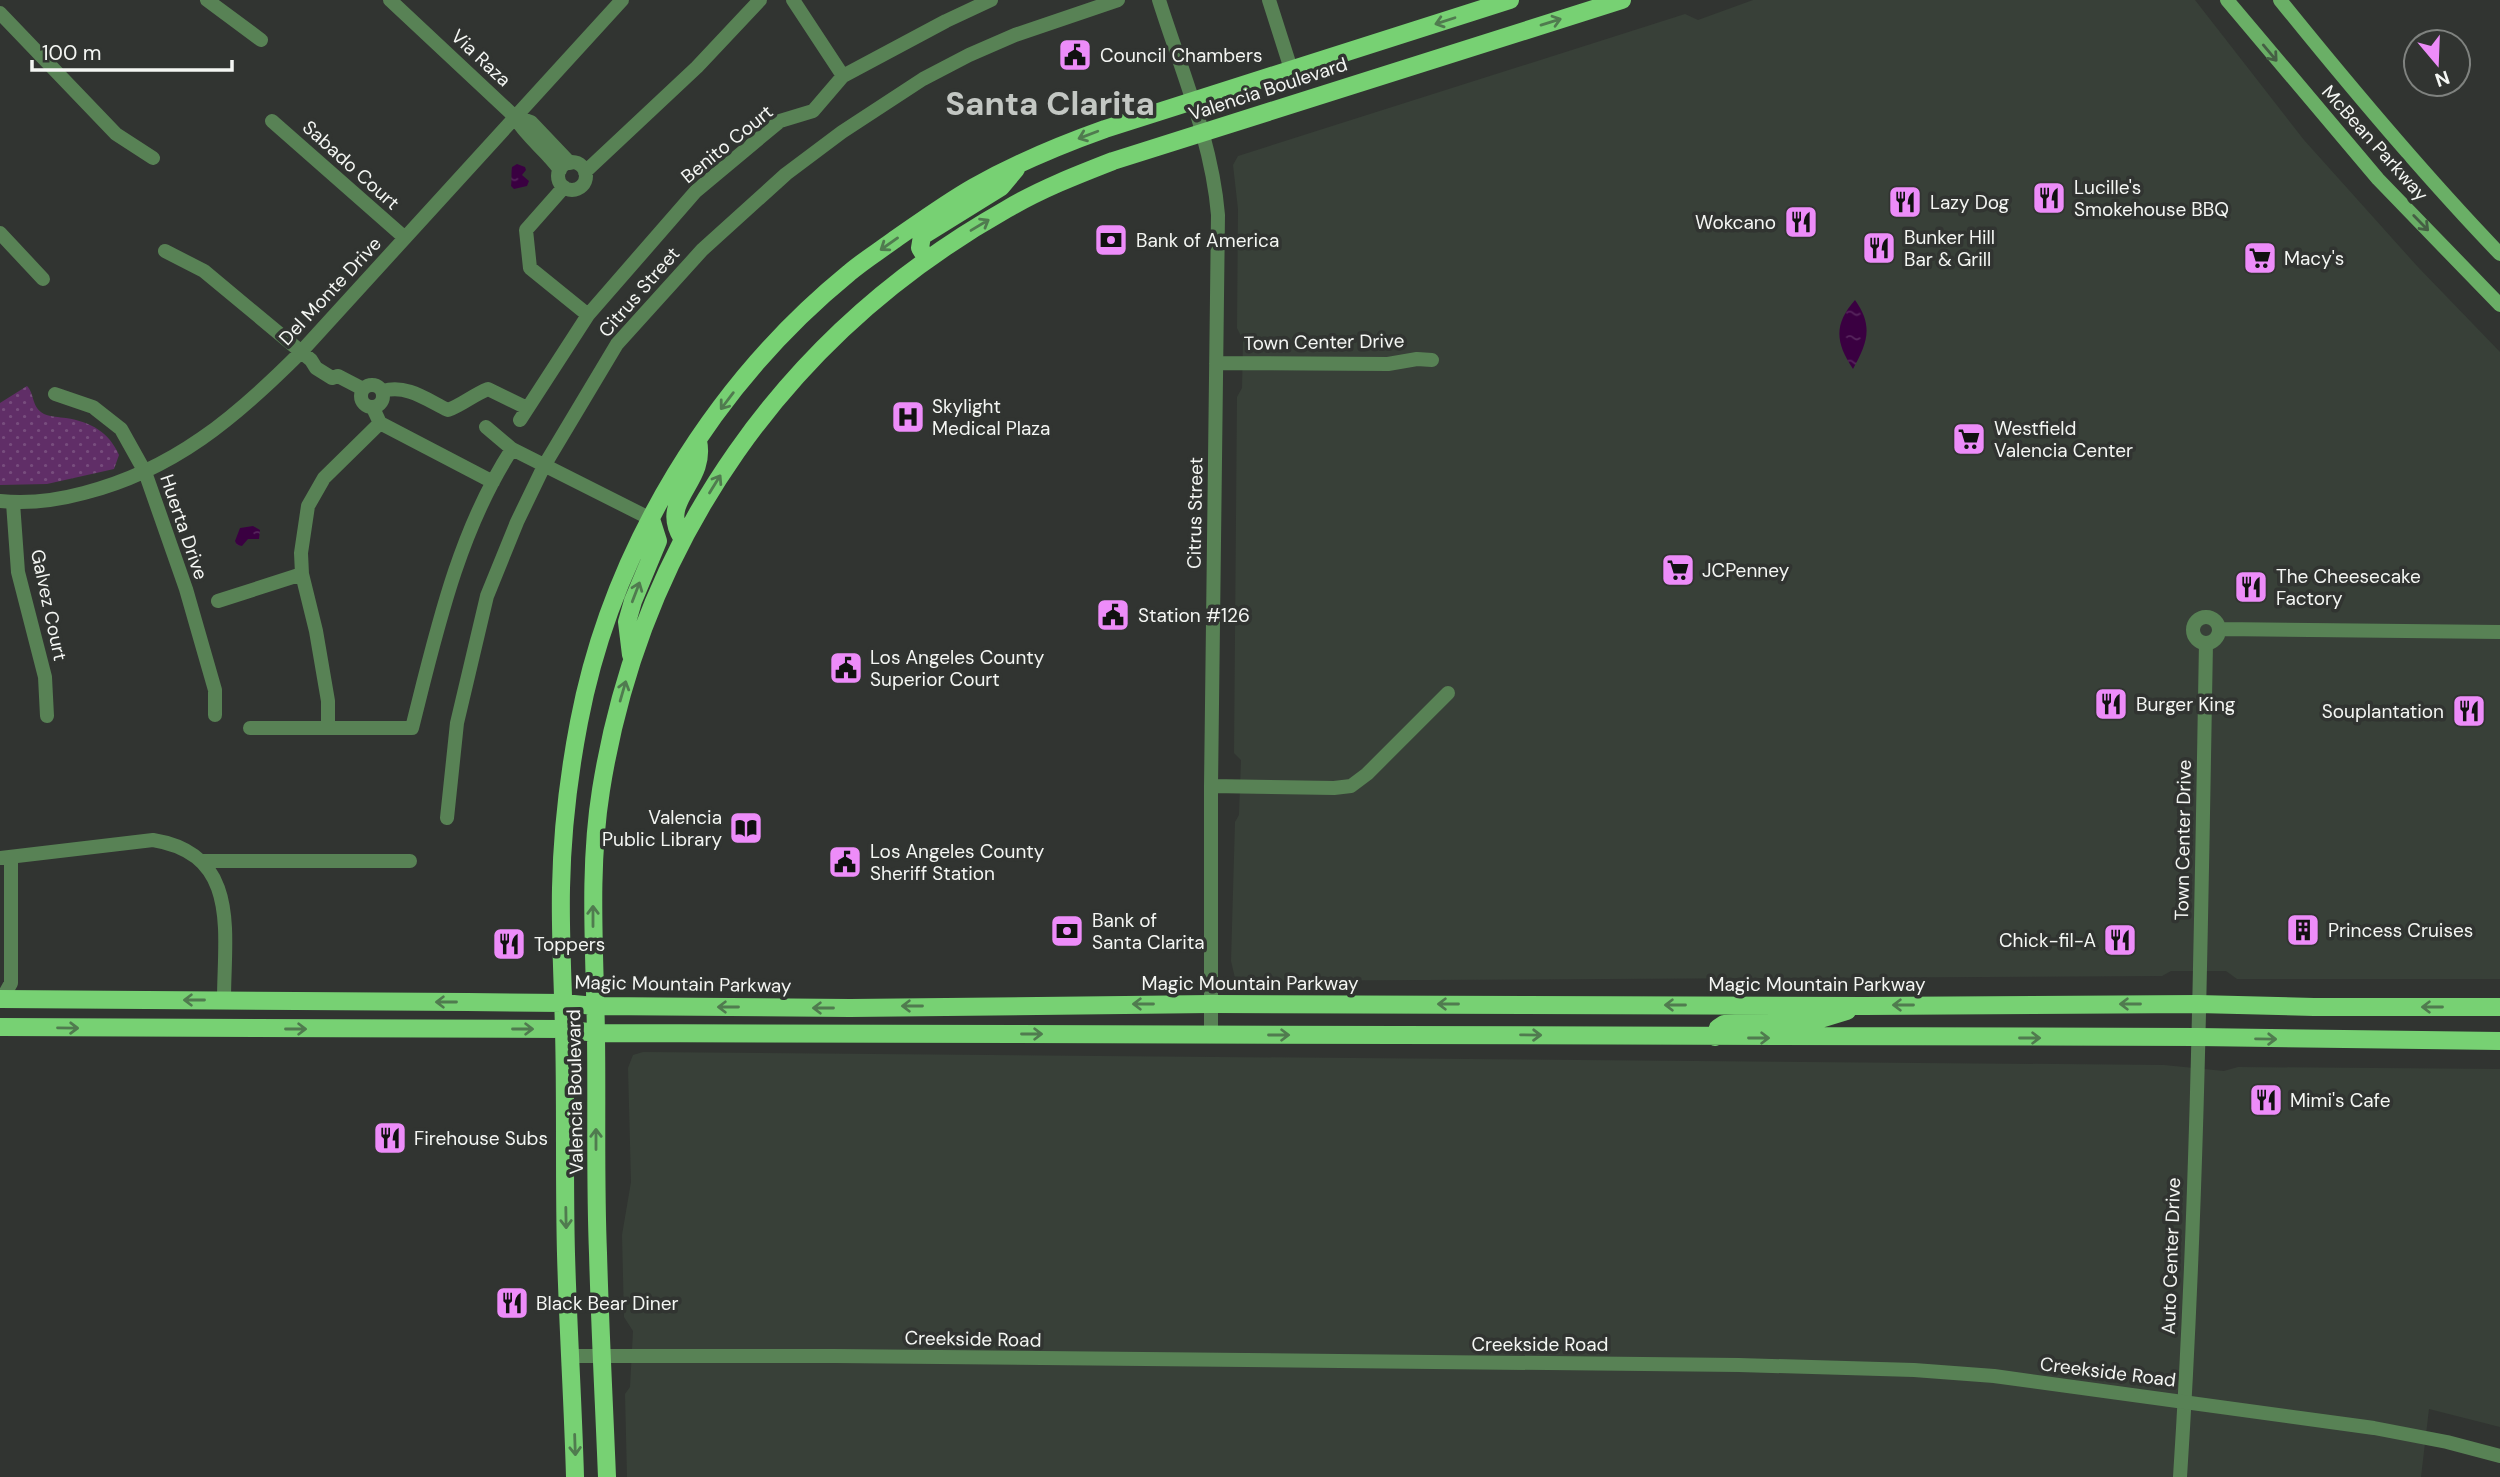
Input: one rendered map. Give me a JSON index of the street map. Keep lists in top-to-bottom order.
{
  "streets": {
    "main road": ["Valencia Boulevard", "McBean Parkway", "Magic Mountain Parkway"],
    "street": [
      "Via Raza",
      "Benito Court",
      "Sabado Court",
      "Del Monte Drive",
      "Citrus Street",
      "Town Center Drive",
      "Huerta Drive",
      "Galvez Court",
      "Auto Center Drive",
      "Creekside Road"
    ]
  },
  "crossings": [
    ["Via Raza", "Del Monte Drive"],
    ["Valencia Boulevard", "Citrus Street"],
    ["Valencia Boulevard", "Magic Mountain Parkway"],
    ["Valencia Boulevard", "Creekside Road"],
    ["Sabado Court", "Del Monte Drive"],
    ["Del Monte Drive", "Huerta Drive"],
    ["Del Monte Drive", "Galvez Court"],
    ["Citrus Street", "Town Center Drive"],
    ["Citrus Street", "Magic Mountain Parkway"],
    ["Town Center Drive", "Magic Mountain Parkway"],
    ["Town Center Drive", "Auto Center Drive"],
    ["Auto Center Drive", "Creekside Road"]
  ],
  "districts": ["Santa Clarita"],
  "places": {
    "public building": [
      "Council Chambers",
      "Station #126",
      "Los Angeles County Superior Court",
      "Los Angeles County Sheriff Station"
    ],
    "restaurant": [
      "Lucille's Smokehouse BBQ",
      "Lazy Dog",
      "Wokcano",
      "Bunker Hill Bar & Grill",
      "The Cheesecake Factory",
      "Burger King",
      "Souplantation",
      "Chick-fil-A",
      "Toppers",
      "Mimi's Cafe",
      "Firehouse Subs",
      "Black Bear Diner"
    ],
    "bank": ["Bank of America", "Bank of Santa Clarita"],
    "supermarket": ["Macy's", "Westfield Valencia Center", "JCPenney"],
    "hospital": ["Skylight Medical Plaza"],
    "library": ["Valencia Public Library"],
    "building": ["Princess Cruises"]
  },
  "scale_bar": "100 m",
  "north": "bottom"
}
